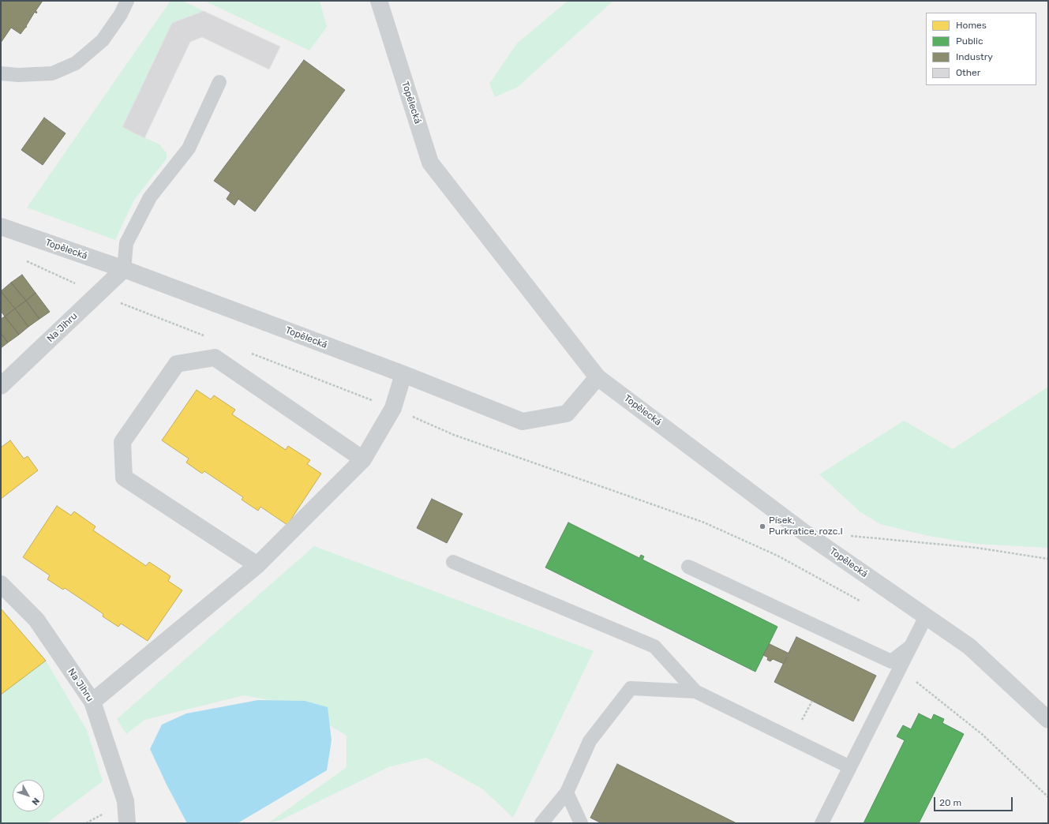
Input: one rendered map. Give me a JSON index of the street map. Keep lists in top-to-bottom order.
{
  "streets": {
    "street": ["Topělecká", "Na Jihru"]
  },
  "crossings": [
    ["Topělecká", "Na Jihru"]
  ],
  "places": ["Písek, Purkratice, rozc.I"],
  "legend": [
    "Homes",
    "Public",
    "Industry",
    "Other"
  ],
  "scale_bar": "20 m",
  "north": "bottom right"
}
